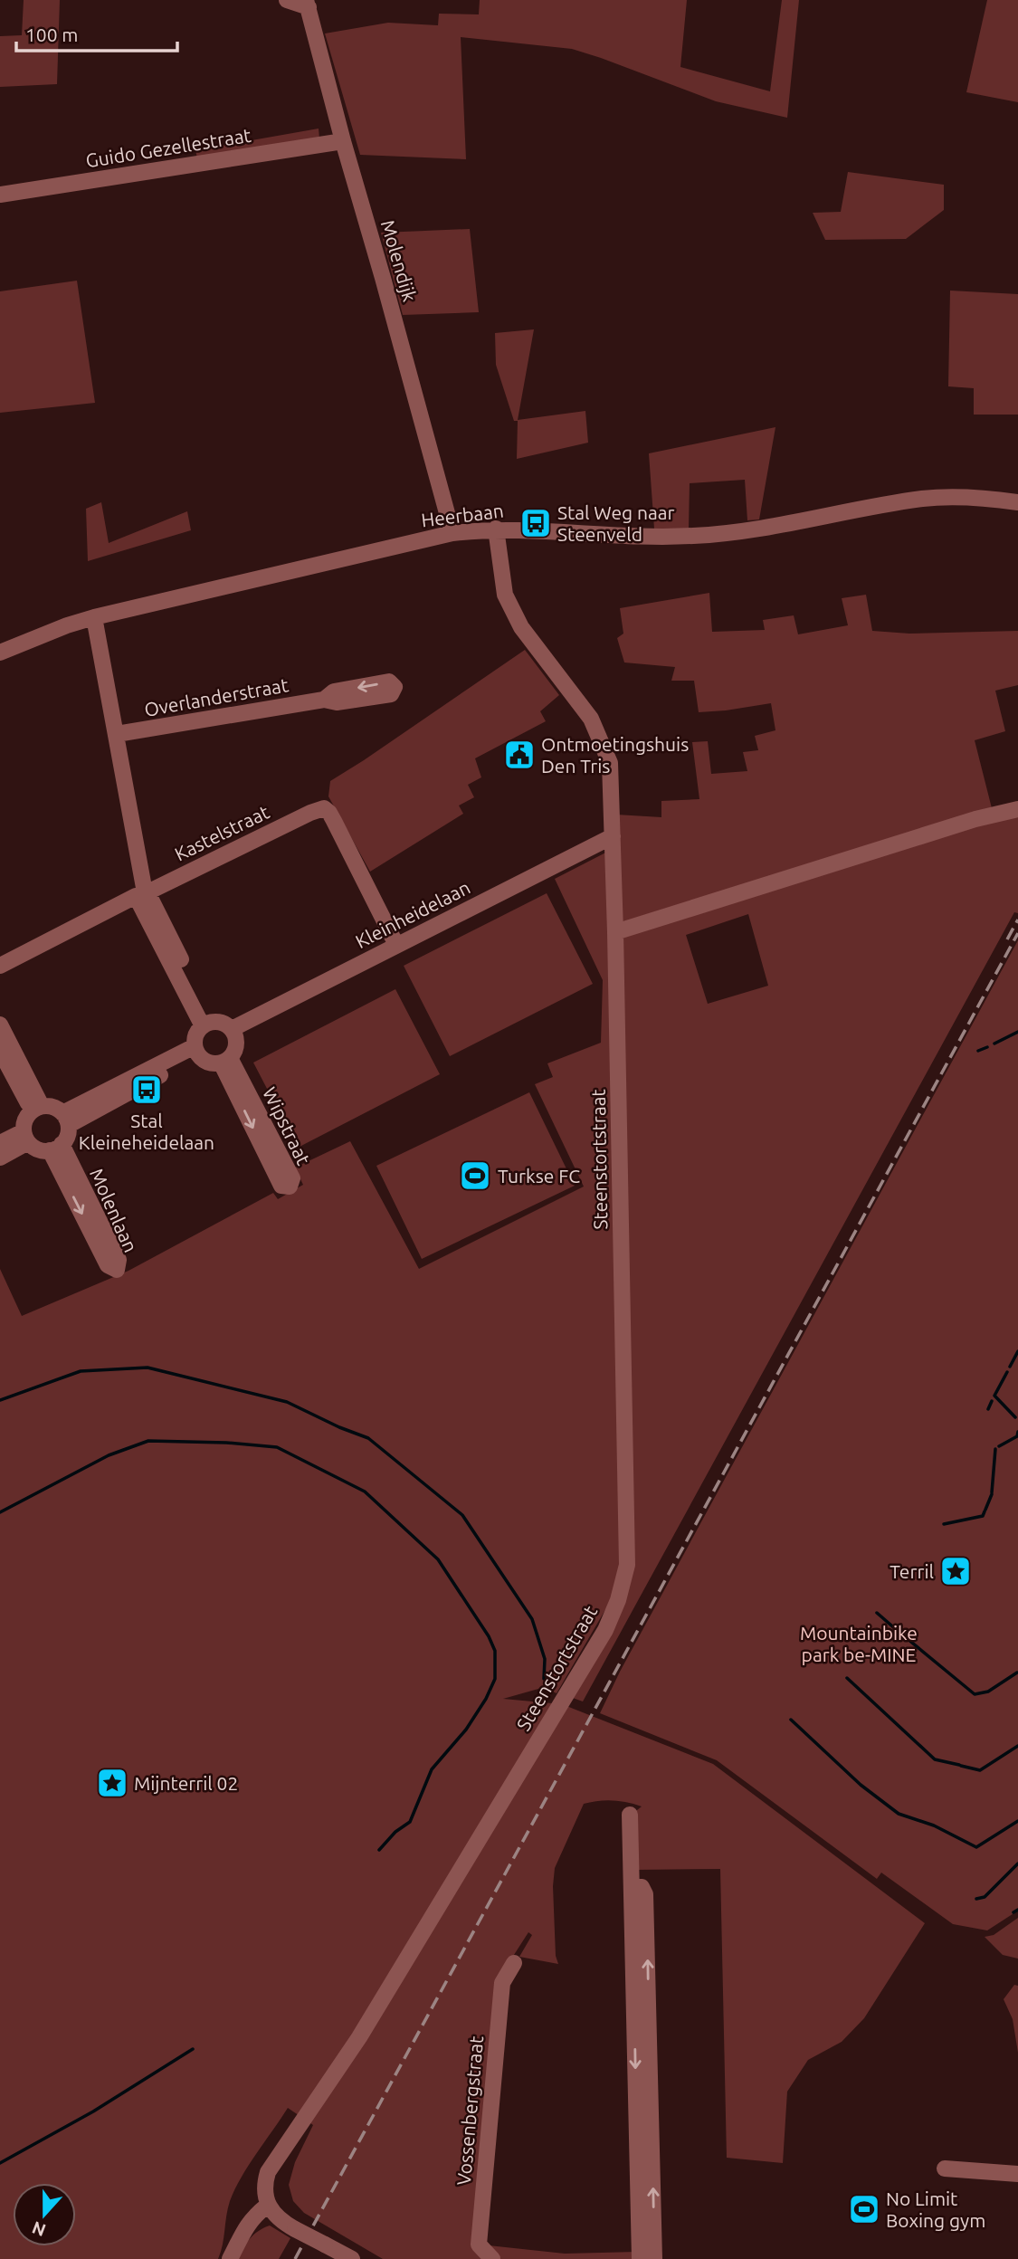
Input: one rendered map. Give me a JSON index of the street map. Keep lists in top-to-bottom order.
{
  "streets": {
    "street": [
      "Guido Gezellestraat",
      "Molendijk",
      "Heerbaan",
      "Overlanderstraat",
      "Kastelstraat",
      "Kleinheidelaan",
      "Wipstraat",
      "Steenstortstraat",
      "Molenlaan",
      "Vossenbergstraat"
    ]
  },
  "crossings": [
    ["Guido Gezellestraat", "Molendijk"],
    ["Molendijk", "Heerbaan"],
    ["Heerbaan", "Steenstortstraat"],
    ["Kastelstraat", "Kleinheidelaan"],
    ["Kleinheidelaan", "Wipstraat"],
    ["Kleinheidelaan", "Steenstortstraat"]
  ],
  "parks": ["Mountainbike park be-MINE"],
  "places": {
    "bus stop": ["Stal Weg naar Steenveld", "Stal Kleineheidelaan"],
    "public building": ["Ontmoetingshuis Den Tris"],
    "sports": ["Turkse FC", "No Limit Boxing gym"],
    "place": ["Terril", "Mijnterril 02"]
  },
  "scale_bar": "100 m",
  "north": "bottom"
}
